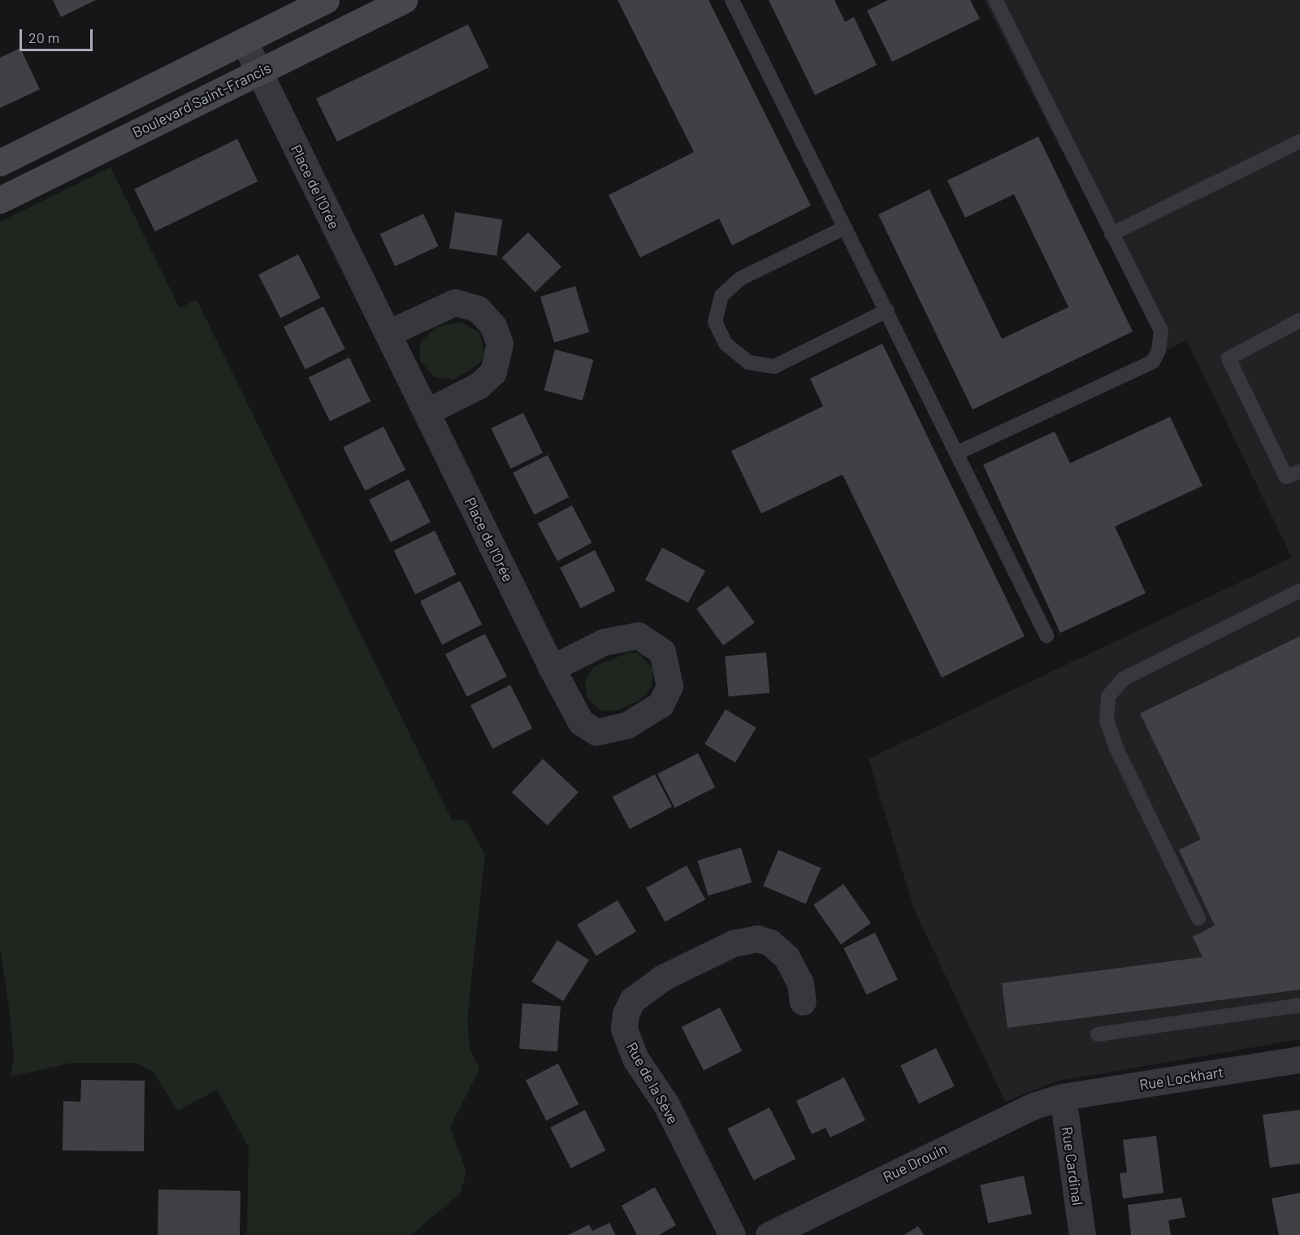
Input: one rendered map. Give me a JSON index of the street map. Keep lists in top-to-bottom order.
{
  "streets": {
    "street": [
      "Boulevard Saint-Francis",
      "Place de l'Orée",
      "Rue Lockhart",
      "Rue de la Sève",
      "Rue Drouin",
      "Rue Cardinal"
    ]
  },
  "crossings": [
    ["Boulevard Saint-Francis", "Place de l'Orée"],
    ["Rue Lockhart", "Rue Drouin"],
    ["Rue Lockhart", "Rue Cardinal"],
    ["Rue Drouin", "Rue Cardinal"]
  ],
  "scale_bar": "20 m"
}
